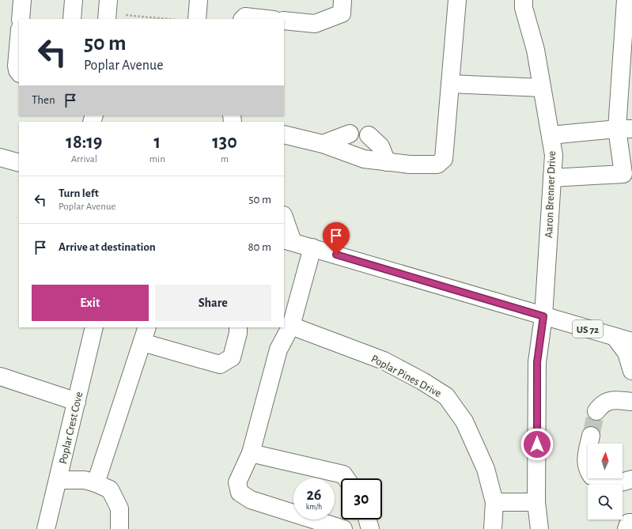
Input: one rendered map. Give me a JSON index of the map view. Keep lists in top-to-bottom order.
{
  "streets": {
    "street": [
      "Aaron Brenner Drive",
      "US 72",
      "Poplar Pines Drive",
      "Poplar Crest Cove"
    ]
  },
  "crossings": [
    ["Aaron Brenner Drive", "US 72"]
  ],
  "north": "top",
  "page": {
    "turn": ["50 m", "Poplar Avenue"],
    "then": "Then",
    "eta": [
      "18:19",
      "Arrival",
      "1",
      "min",
      "130",
      "m"
    ],
    "list": [
      {
        "name": "Turn left",
        "note": "Poplar Avenue",
        "value": "50 m"
      },
      {
        "name": "Arrive at destination",
        "value": "80 m"
      }
    ],
    "buttons": ["Exit", "Share"],
    "speed": "26 km/h",
    "limit": "30"
  }
}
